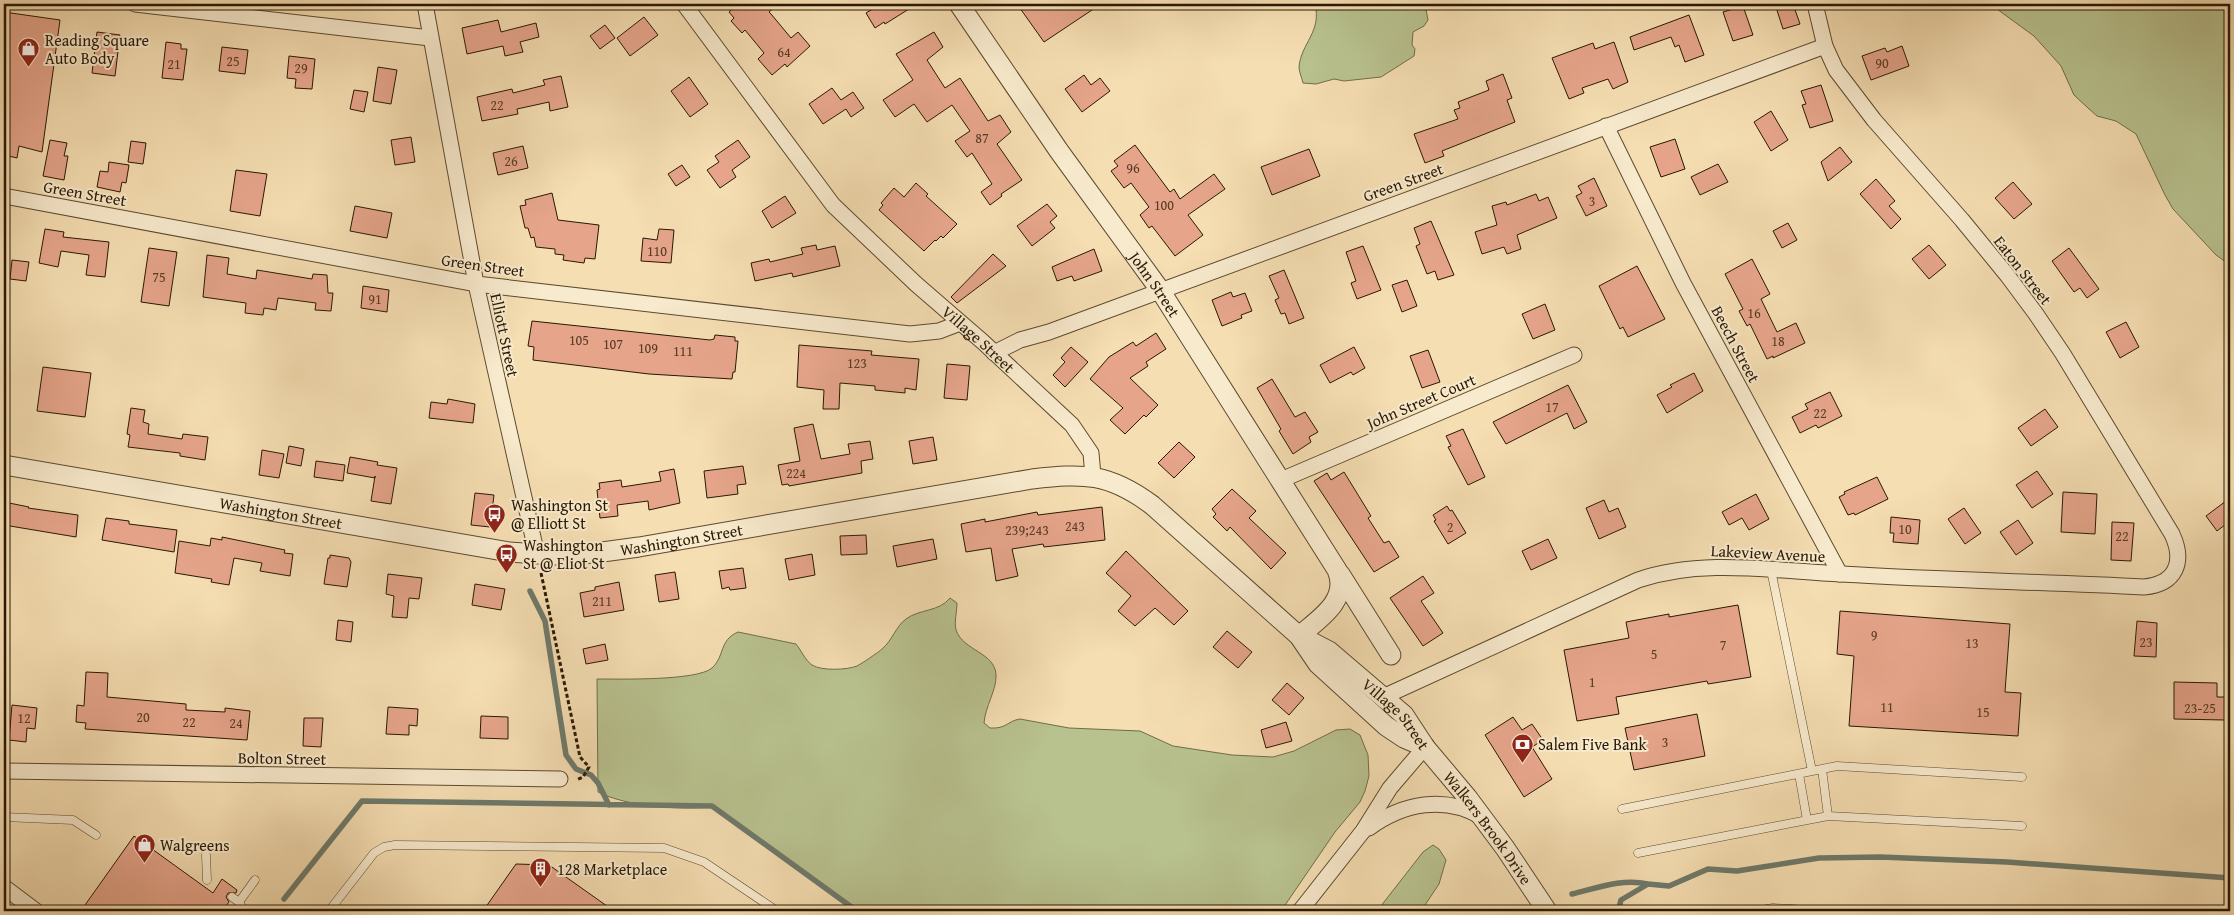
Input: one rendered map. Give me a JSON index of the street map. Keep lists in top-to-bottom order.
{
  "streets": {
    "street": [
      "Green Street",
      "Eaton Street",
      "John Street",
      "Elliott Street",
      "Village Street",
      "Beech Street",
      "John Street Court",
      "Washington Street",
      "Lakeview Avenue",
      "Bolton Street",
      "Walkers Brook Drive"
    ]
  },
  "crossings": [
    ["Green Street", "Eaton Street"],
    ["Green Street", "John Street"],
    ["Green Street", "Elliott Street"],
    ["Green Street", "Village Street"],
    ["Green Street", "Beech Street"],
    ["Eaton Street", "Lakeview Avenue"],
    ["John Street", "John Street Court"],
    ["Elliott Street", "Washington Street"],
    ["Village Street", "Washington Street"],
    ["Village Street", "Lakeview Avenue"],
    ["Village Street", "Walkers Brook Drive"],
    ["Beech Street", "Lakeview Avenue"]
  ],
  "places": {
    "shop": ["Reading Square Auto Body", "Walgreens"],
    "bus stop": ["Washington St @ Elliott St", "Washington St @ Eliot St"],
    "bank": ["Salem Five Bank"],
    "building": ["128 Marketplace"]
  },
  "house_numbers": [
    "64",
    "25",
    "90",
    "21",
    "29",
    "22",
    "87",
    "26",
    "96",
    "3",
    "100",
    "110",
    "75",
    "91",
    "16",
    "105",
    "18",
    "107",
    "109",
    "111",
    "123",
    "17",
    "22",
    "224",
    "243",
    "2",
    "10",
    "239;243",
    "22",
    "211",
    "9",
    "23",
    "13",
    "7",
    "5",
    "1",
    "11",
    "23-25",
    "15",
    "20",
    "12",
    "22",
    "24",
    "3"
  ]
}
